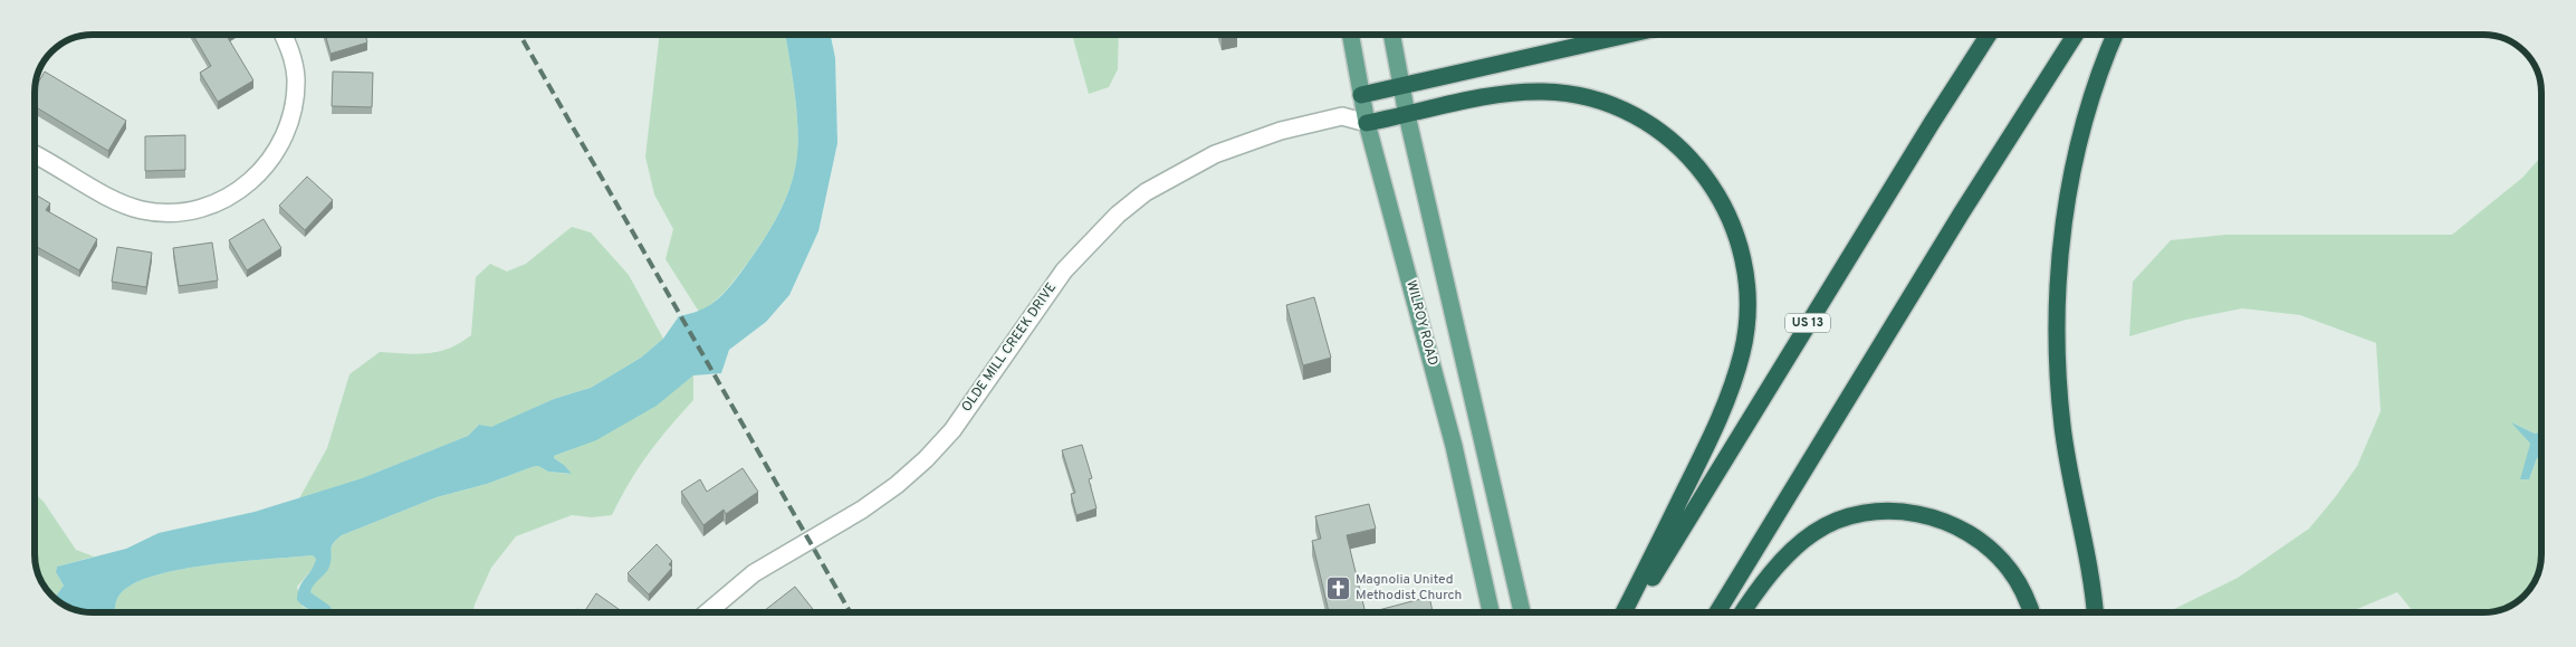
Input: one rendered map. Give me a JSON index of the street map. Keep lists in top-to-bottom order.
{
  "streets": {
    "highway": ["US 13"],
    "main road": ["WILROY ROAD"],
    "street": ["OLDE MILL CREEK DRIVE"]
  },
  "crossings": [
    ["WILROY ROAD", "OLDE MILL CREEK DRIVE"]
  ],
  "places": {
    "church": ["Magnolia United Methodist Church"]
  }
}
